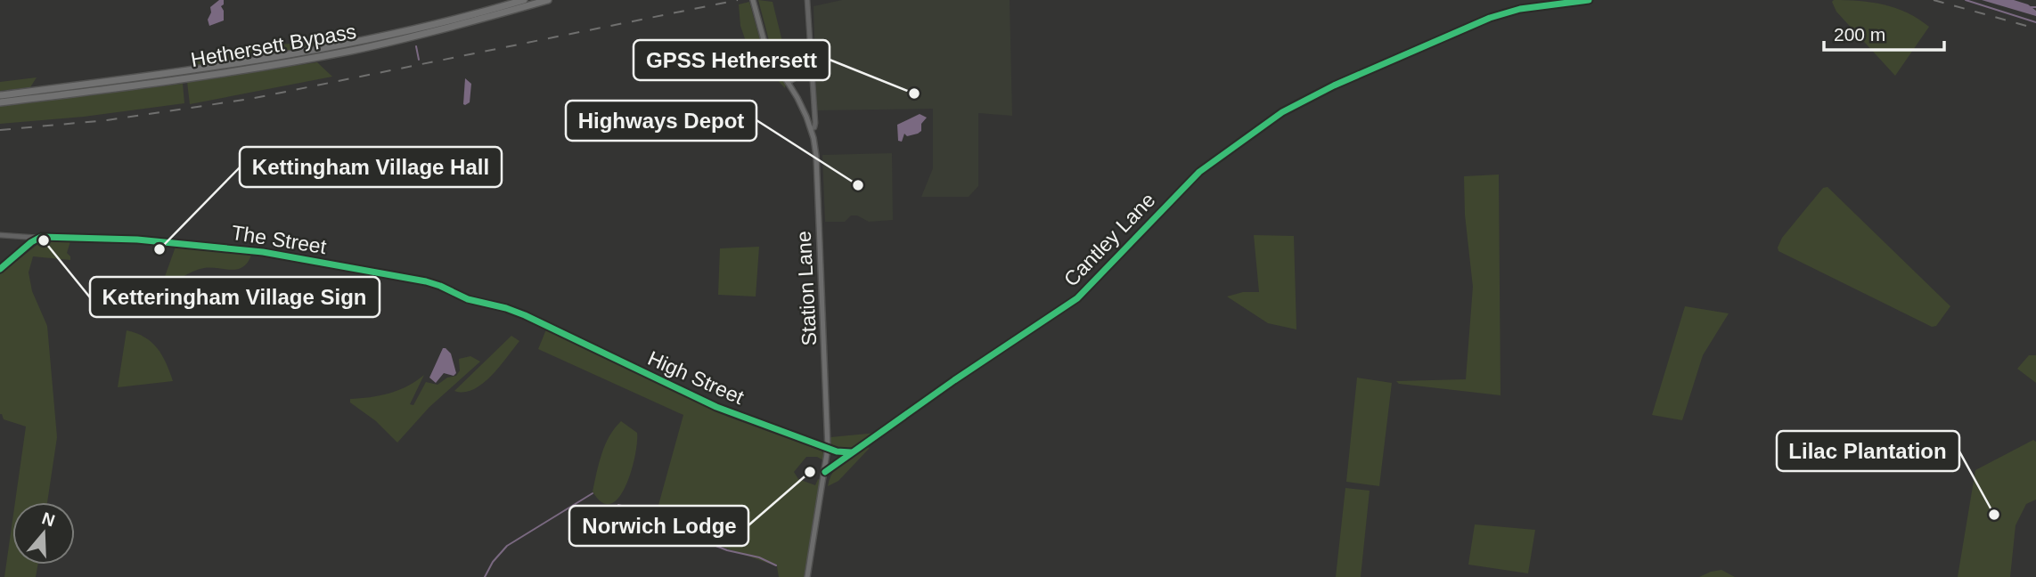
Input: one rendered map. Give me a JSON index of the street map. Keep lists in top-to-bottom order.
{
  "streets": {
    "highway": ["Hethersett Bypass"],
    "street": [
      "The Street",
      "Cantley Lane",
      "Station Lane",
      "High Street"
    ]
  },
  "crossings": [
    ["The Street", "High Street"],
    ["Cantley Lane", "Station Lane"],
    ["Station Lane", "High Street"]
  ],
  "places": [
    "GPSS Hethersett",
    "Highways Depot",
    "Ketteringham Village Sign",
    "Kettingham Village Hall",
    "Norwich Lodge",
    "Lilac Plantation"
  ],
  "scale_bar": "200 m",
  "north": "top"
}
